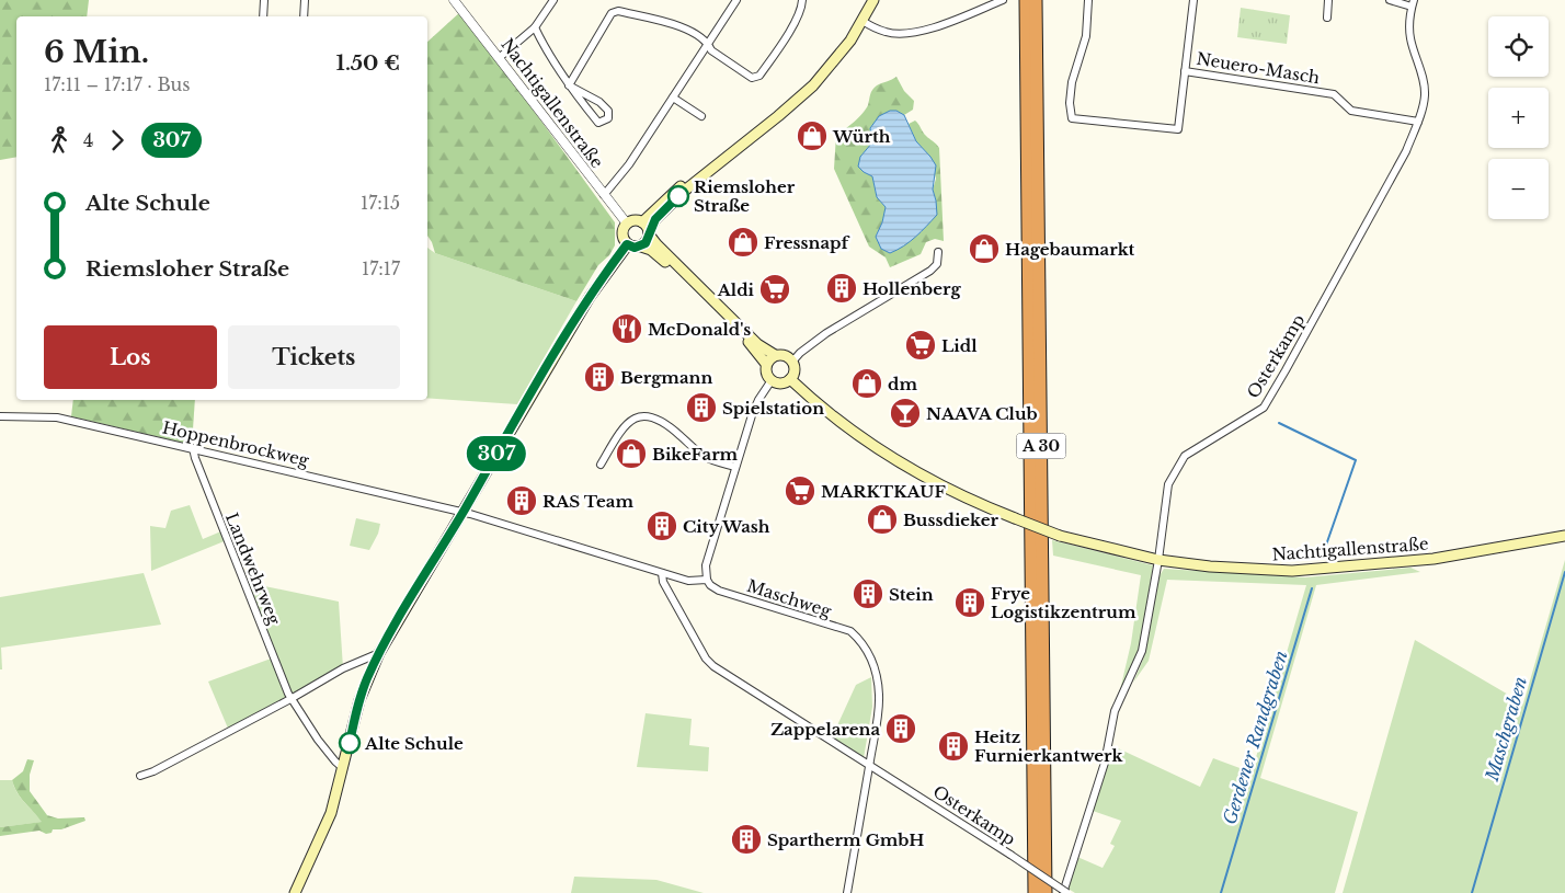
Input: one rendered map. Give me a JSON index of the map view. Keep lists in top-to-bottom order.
{
  "streets": {
    "highway": ["A 30"],
    "main road": ["Nachtigallenstraße"],
    "street": [
      "Neuero-Masch",
      "Osterkamp",
      "Hoppenbrockweg",
      "Landwehrweg",
      "Maschweg"
    ]
  },
  "crossings": [
    ["Neuero-Masch", "Osterkamp"],
    ["Nachtigallenstraße", "Osterkamp"],
    ["Osterkamp", "Maschweg"],
    ["Hoppenbrockweg", "Landwehrweg"],
    ["Hoppenbrockweg", "Maschweg"]
  ],
  "water": ["Maschgraben", "Gerdener Randgraben"],
  "places": {
    "shop": [
      "Würth",
      "Fressnapf",
      "Hagebaumarkt",
      "dm",
      "BikeFarm",
      "Bussdieker"
    ],
    "other": ["Riemsloher Straße", "Alte Schule"],
    "building": [
      "Hollenberg",
      "Bergmann",
      "Spielstation",
      "RAS Team",
      "City Wash",
      "Stein",
      "Frye Logistikzentrum",
      "Zappelarena",
      "Heitz Furnierkantwerk",
      "Spartherm GmbH"
    ],
    "supermarket": ["Aldi", "Lidl", "MARKTKAUF"],
    "restaurant": ["McDonald's"],
    "bar": ["NAAVA Club"]
  },
  "lines": ["bus line 307"],
  "page": {
    "on_map": "307",
    "map_buttons": ["+", "−"],
    "heading": ["6 Min.", "17:11 – 17:17 · Bus", "1.50 €"],
    "legs": ["4", "307"],
    "list": [
      {
        "name": "Alte Schule",
        "value": "17:15"
      },
      {
        "name": "Riemsloher Straße",
        "value": "17:17"
      }
    ],
    "buttons": ["Los", "Tickets"]
  }
}
